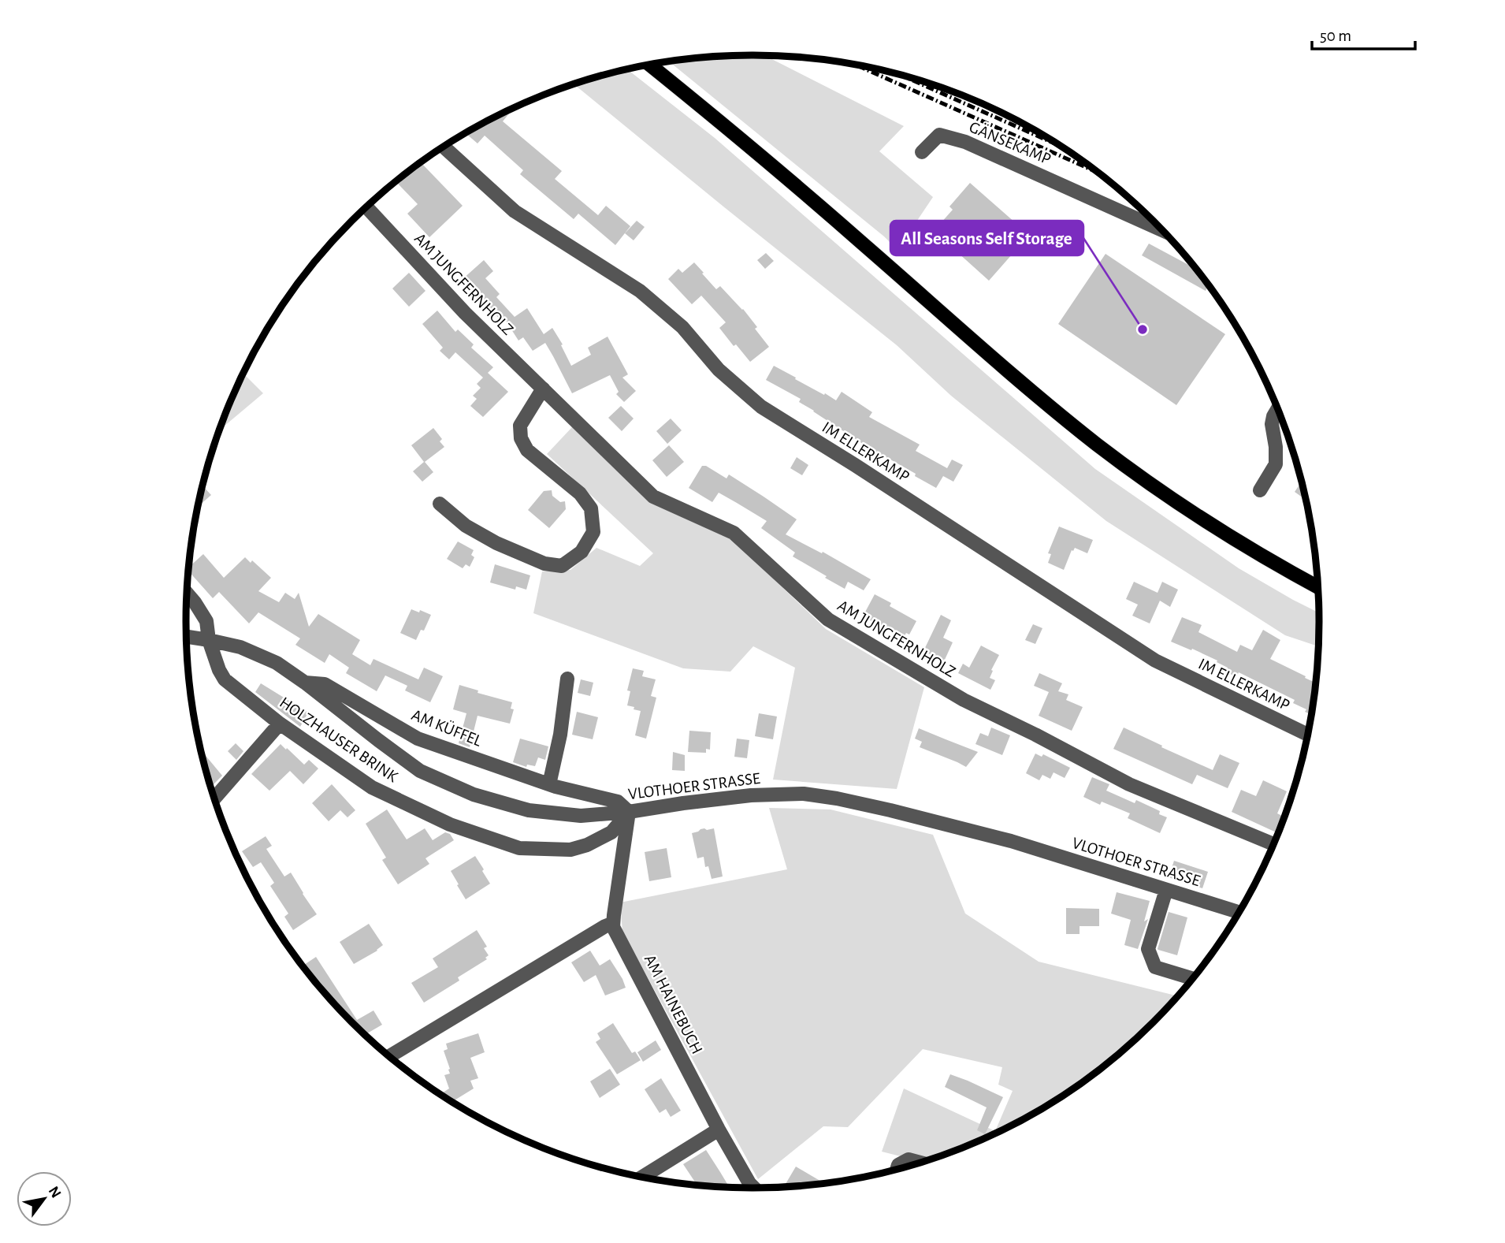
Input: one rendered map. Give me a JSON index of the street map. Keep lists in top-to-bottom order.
{
  "streets": {
    "street": [
      "GÄNSEKAMP",
      "AM JUNGFERNHOLZ",
      "IM ELLERKAMP",
      "AM KÜFFEL",
      "HOLZHAUSER BRINK",
      "VLOTHOER STRASSE",
      "AM HAINEBUCH"
    ]
  },
  "crossings": [
    ["AM KÜFFEL", "HOLZHAUSER BRINK"],
    ["AM KÜFFEL", "VLOTHOER STRASSE"],
    ["HOLZHAUSER BRINK", "VLOTHOER STRASSE"]
  ],
  "places": ["All Seasons Self Storage"],
  "scale_bar": "50 m",
  "north": "top right"
}
